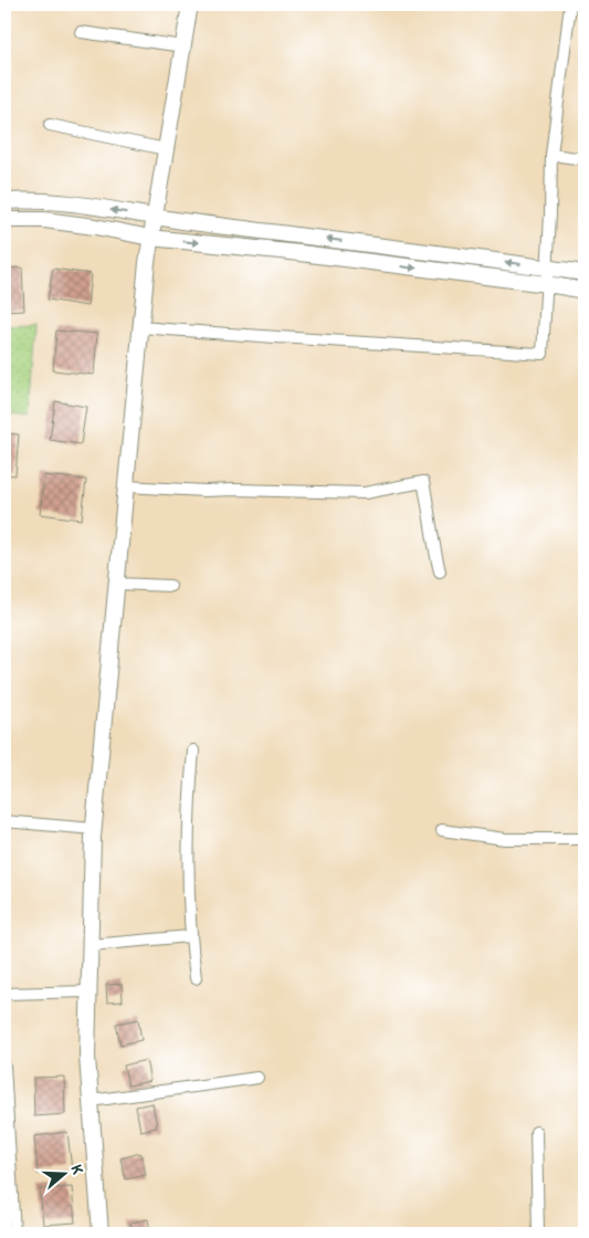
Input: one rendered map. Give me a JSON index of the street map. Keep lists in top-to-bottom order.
{
  "north": "right"
}
